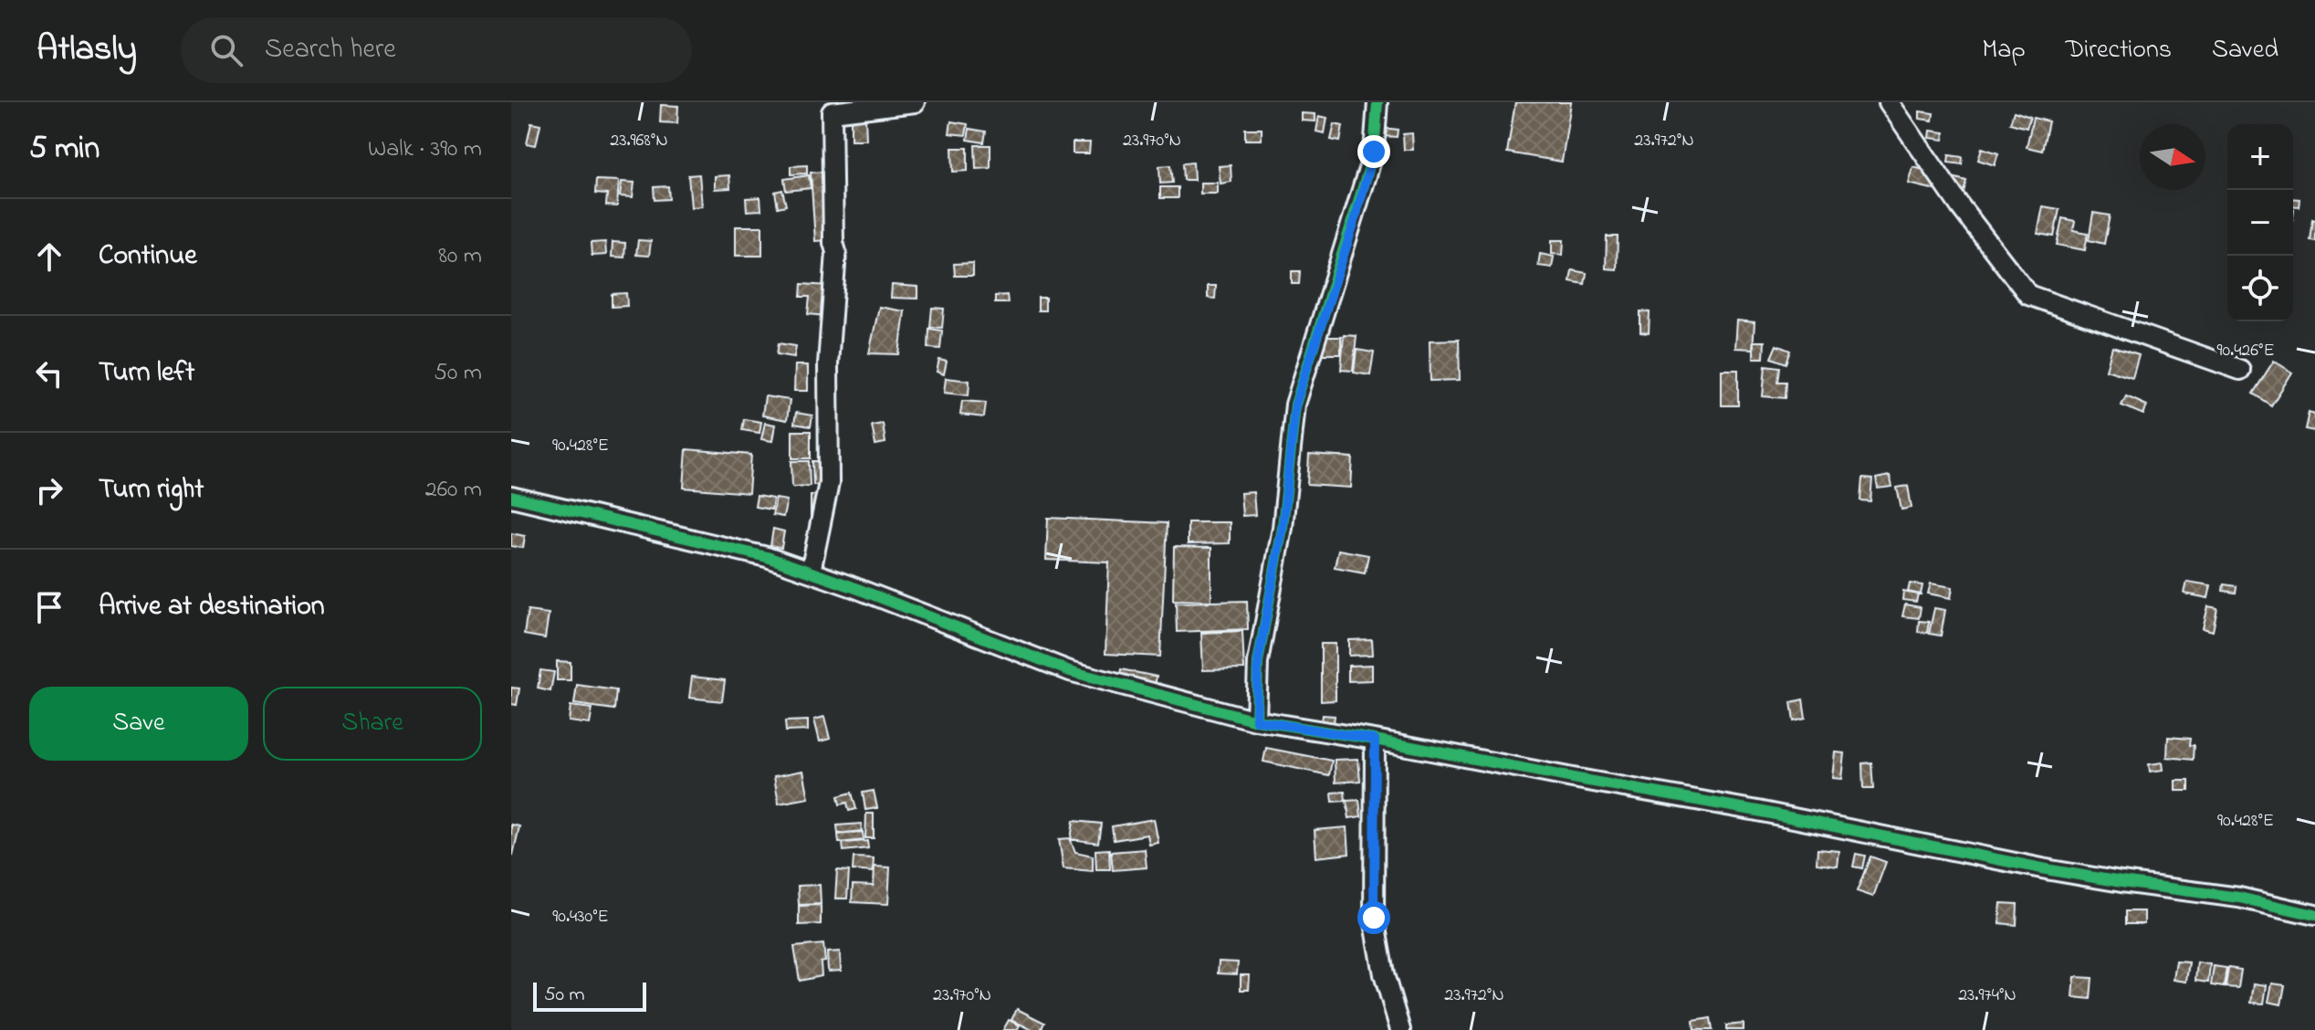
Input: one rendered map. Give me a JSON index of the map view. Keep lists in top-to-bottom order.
{
  "scale_bar": "50 m",
  "north": "right",
  "page": {
    "header": "Atlasly",
    "search": "Search here",
    "nav": ["Map", "Directions", "Saved"],
    "heading": ["5 min", "Walk · 390 m"],
    "map_buttons": ["+", "−"],
    "list": [
      ["Continue", "80 m"],
      ["Turn left", "50 m"],
      ["Turn right", "260 m"],
      "Arrive at destination"
    ],
    "buttons": ["Save", "Share"],
    "scale": "50 m"
  },
  "coordinates": [
    "23.968°N",
    "23.970°N",
    "23.972°N",
    "90.426°E",
    "90.428°E",
    "90.430°E",
    "23.974°N"
  ]
}
